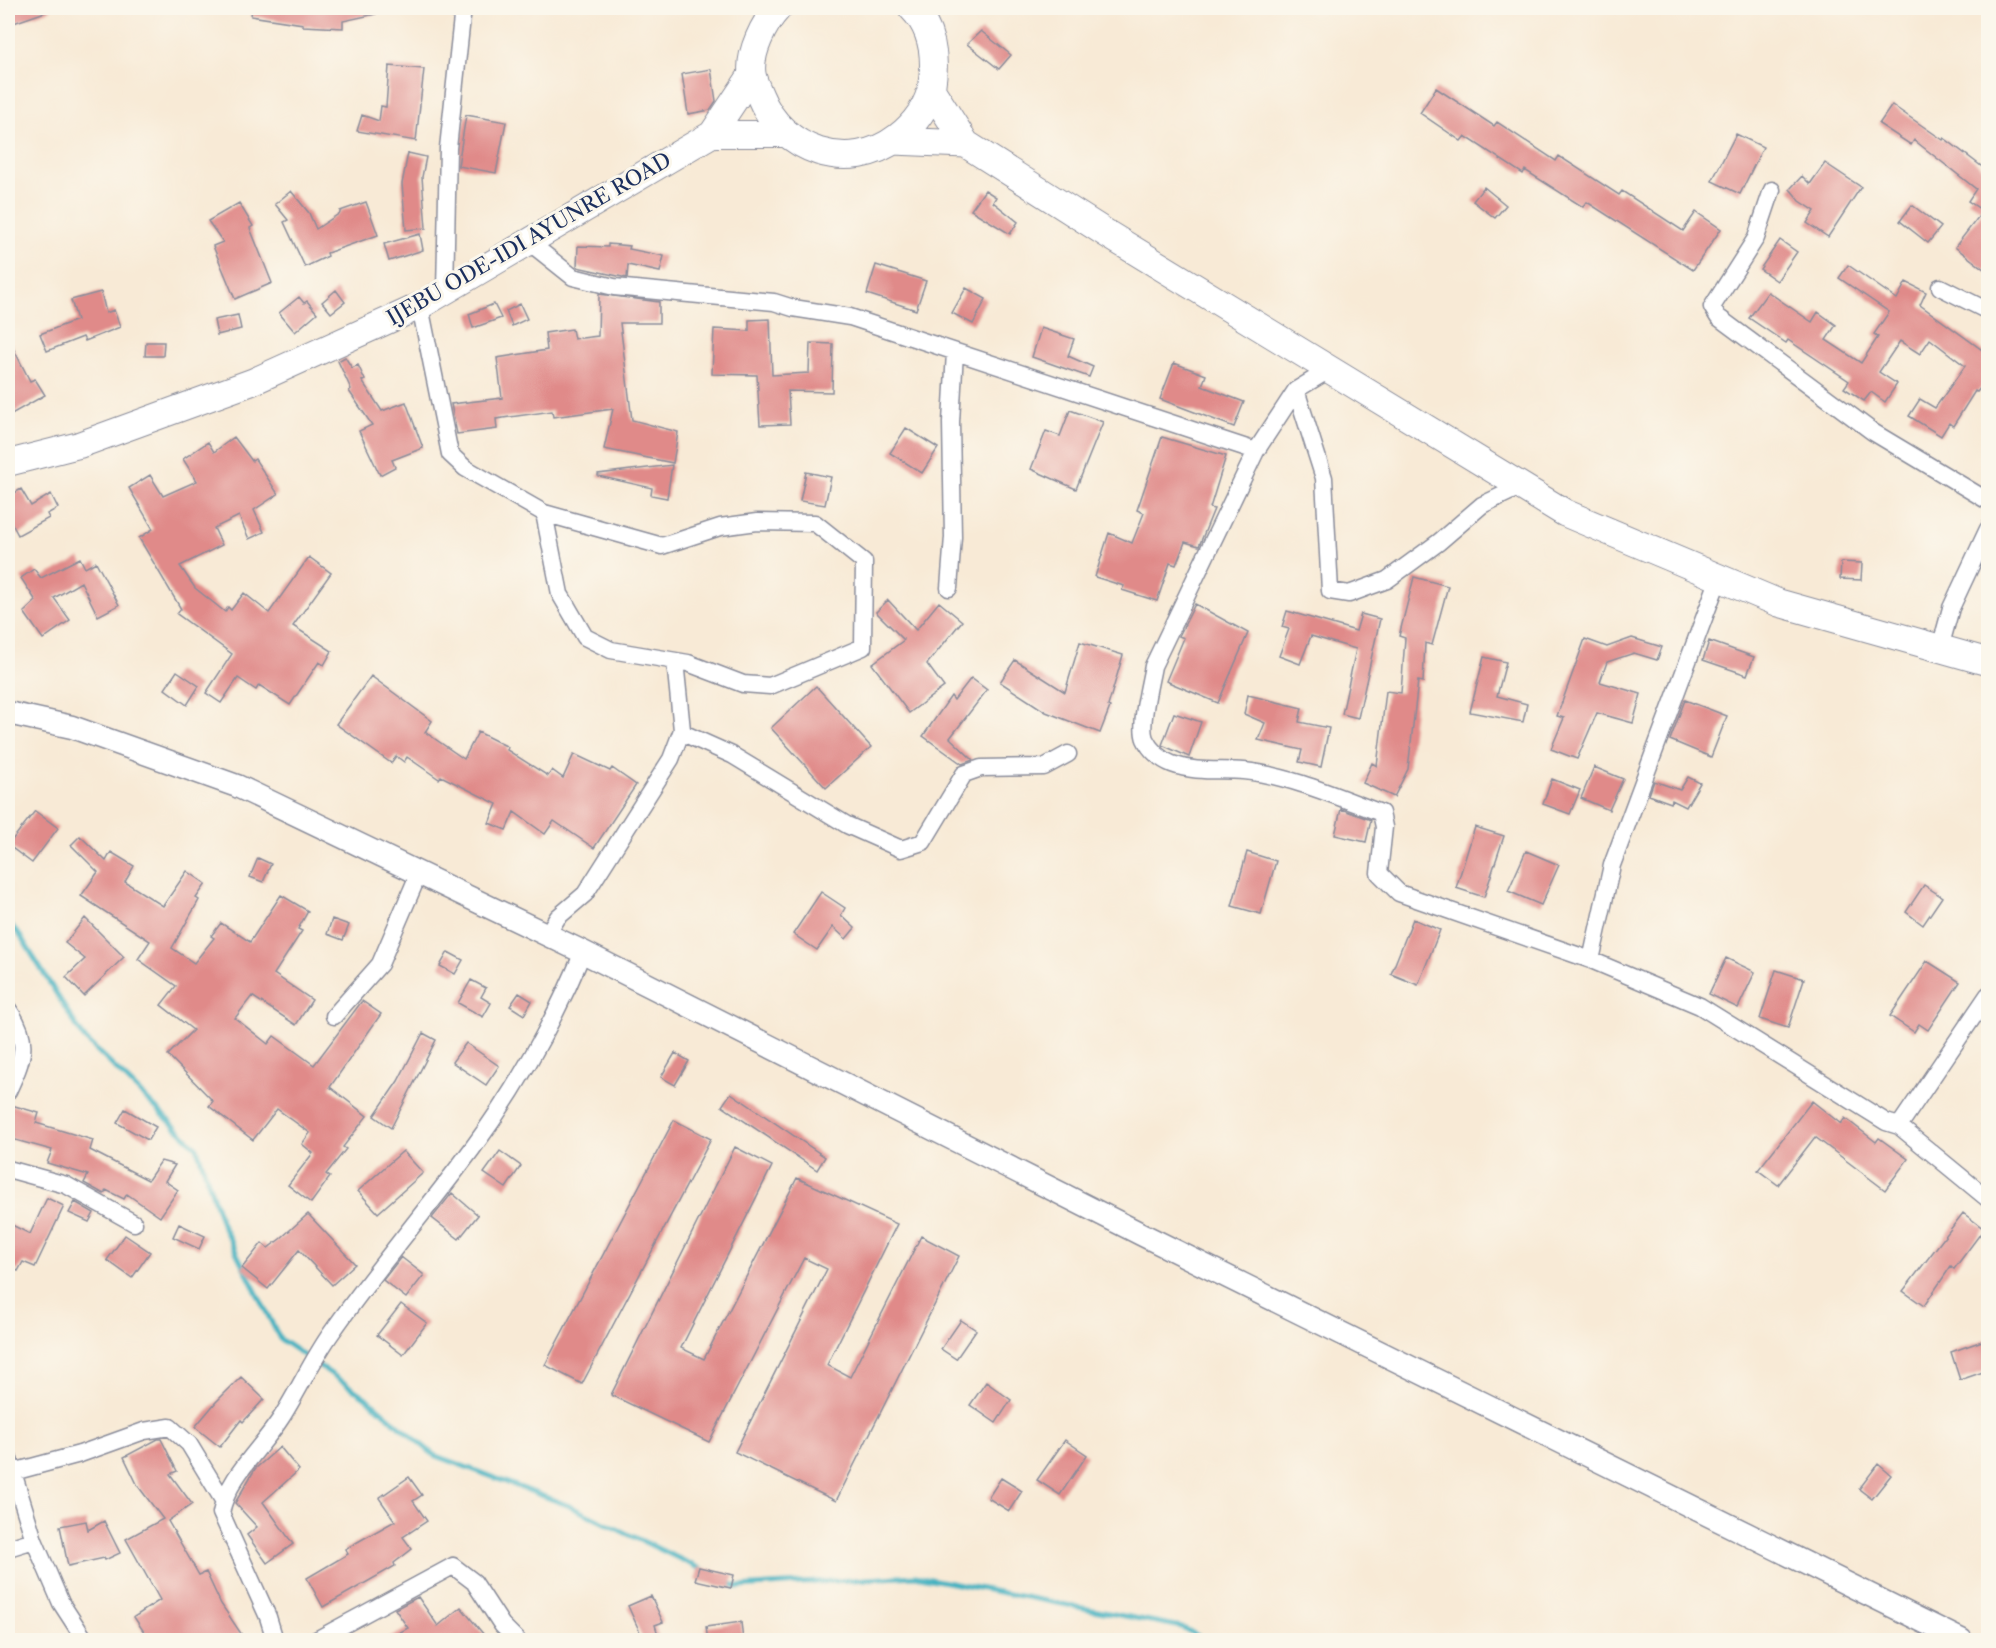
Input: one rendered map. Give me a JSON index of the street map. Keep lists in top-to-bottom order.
{
  "streets": {
    "main road": ["IJEBU ODE-IDI AYUNRE ROAD"]
  }
}
